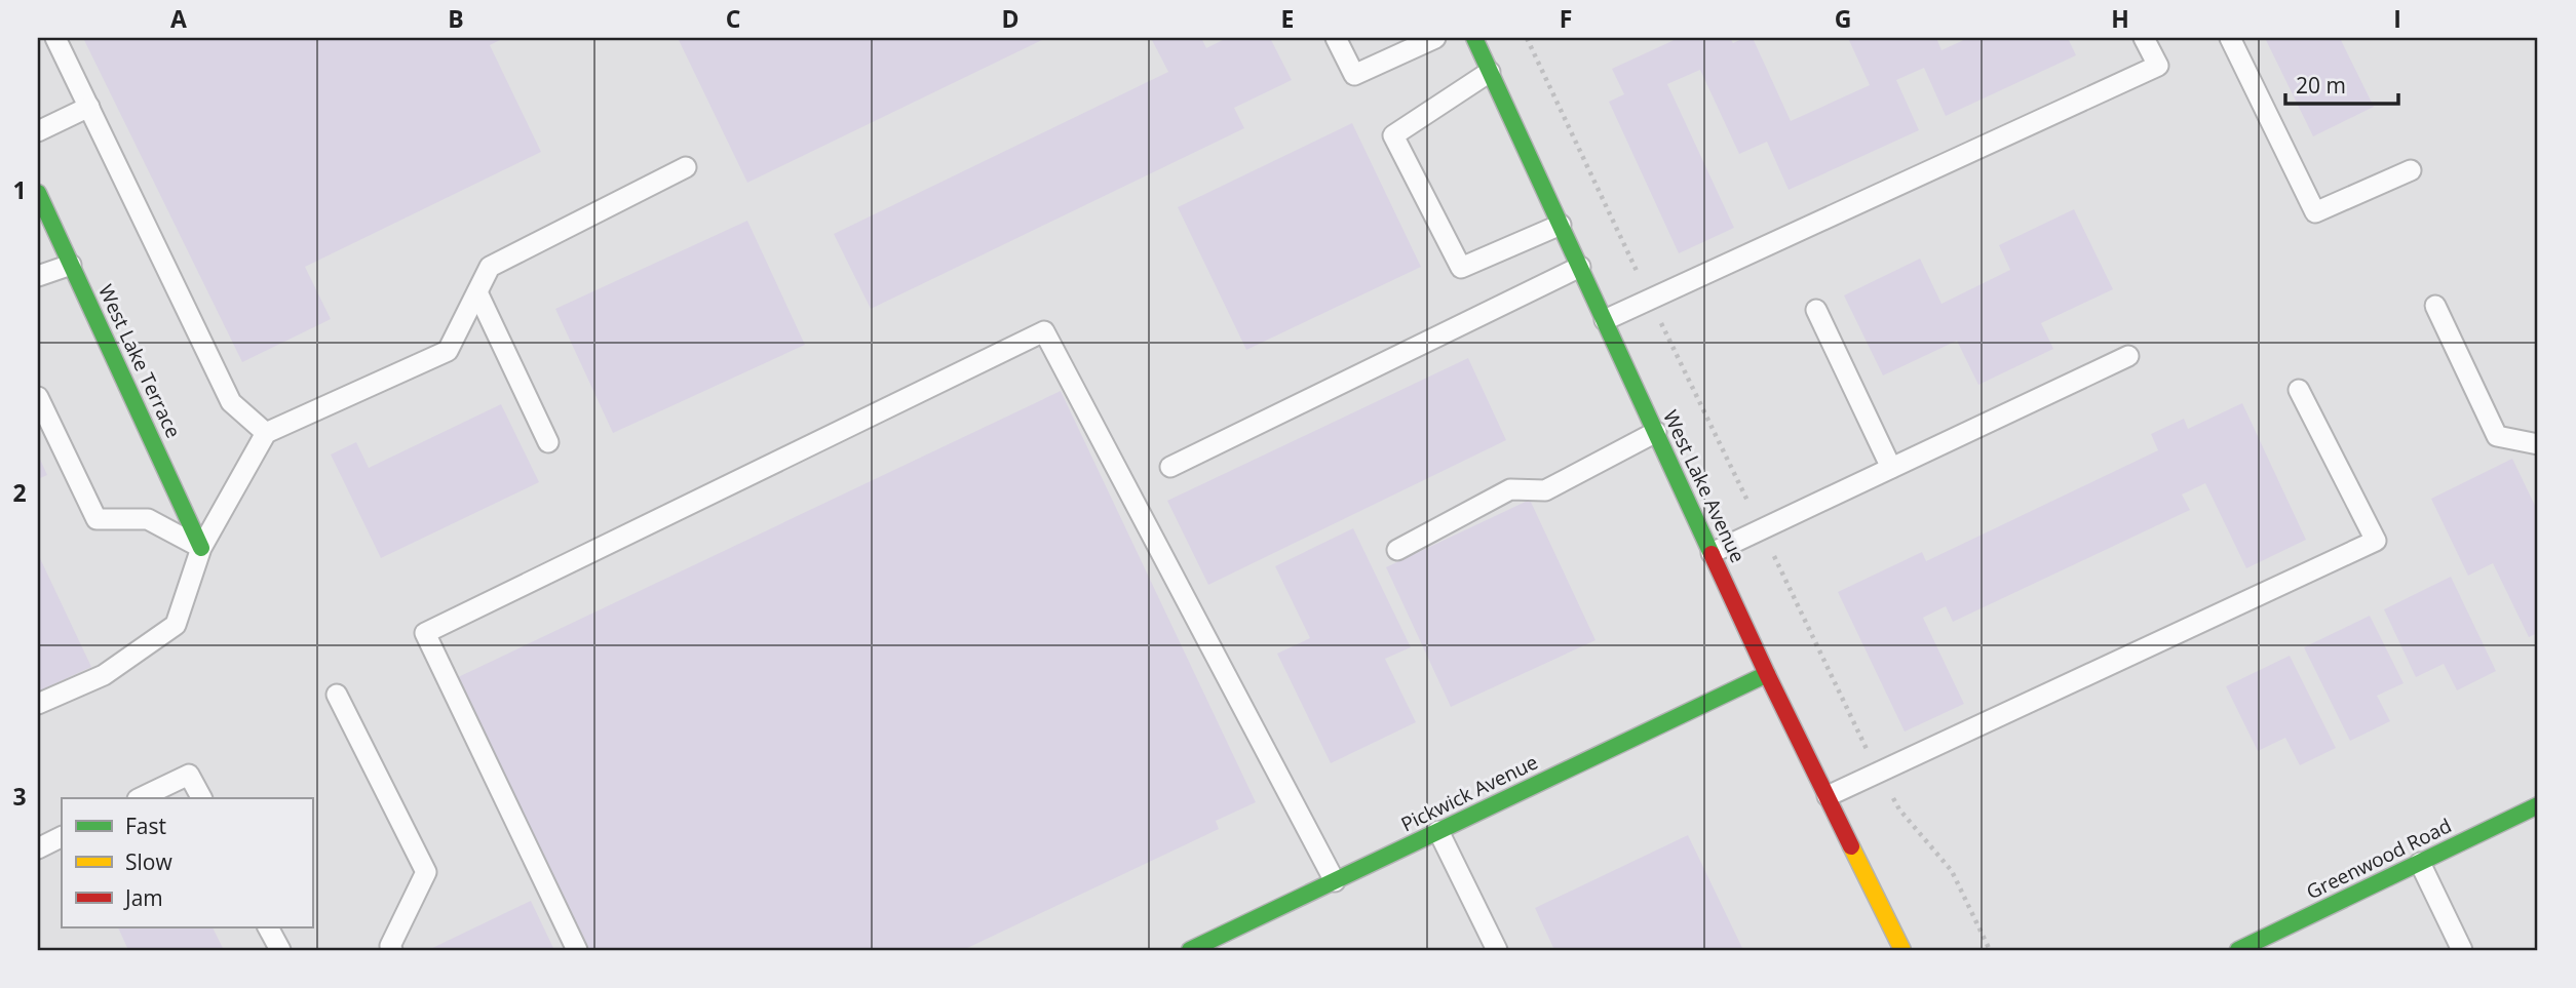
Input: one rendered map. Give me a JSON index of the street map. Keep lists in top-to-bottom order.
{
  "streets": {
    "street": [
      "West Lake Terrace",
      "West Lake Avenue",
      "Pickwick Avenue",
      "Greenwood Road"
    ]
  },
  "crossings": [
    ["West Lake Avenue", "Pickwick Avenue"]
  ],
  "legend": ["Fast", "Slow", "Jam"],
  "scale_bar": "20 m",
  "grid": {
    "columns": [
      "A",
      "B",
      "C",
      "D",
      "E",
      "F",
      "G",
      "H",
      "I"
    ],
    "rows": ["1", "2", "3"]
  }
}
